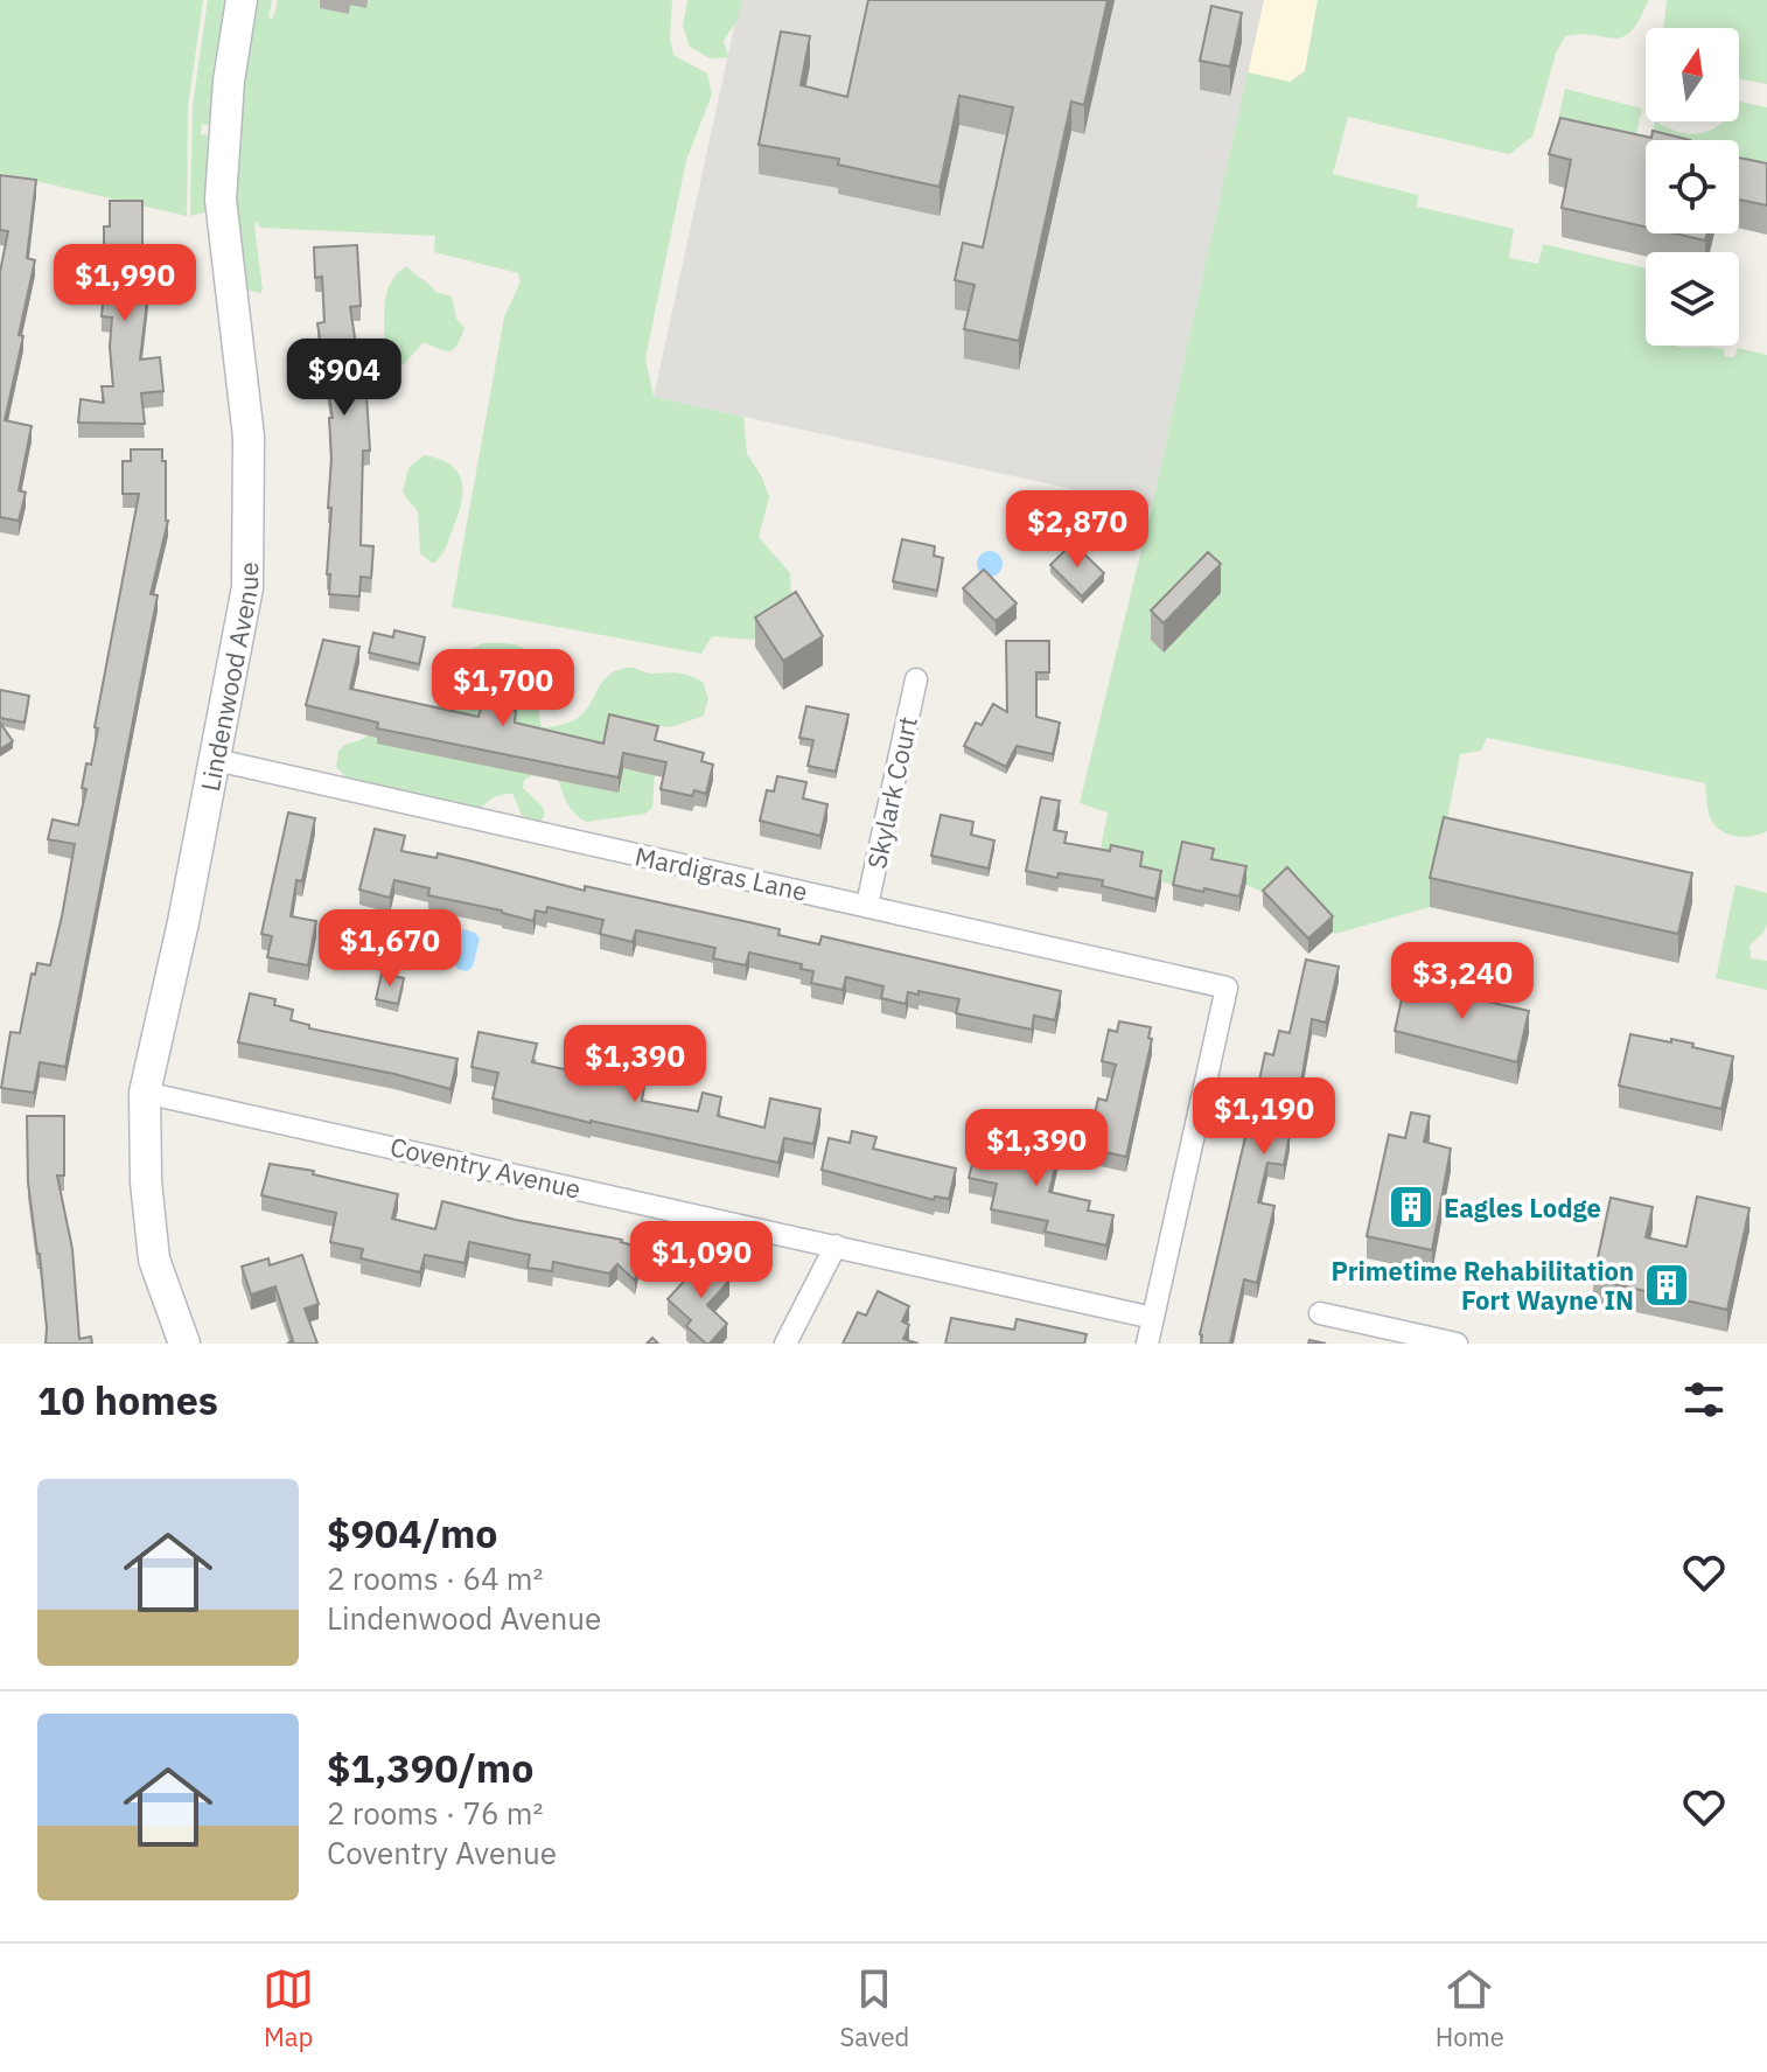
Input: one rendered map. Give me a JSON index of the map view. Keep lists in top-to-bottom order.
{
  "streets": {
    "street": [
      "Lindenwood Avenue",
      "Skylark Court",
      "Mardigras Lane",
      "Coventry Avenue"
    ]
  },
  "crossings": [
    ["Lindenwood Avenue", "Mardigras Lane"],
    ["Lindenwood Avenue", "Coventry Avenue"],
    ["Skylark Court", "Mardigras Lane"],
    ["Mardigras Lane", "Coventry Avenue"]
  ],
  "places": {
    "building": ["Eagles Lodge", "Primetime Rehabilitation Fort Wayne IN"]
  },
  "north": "top",
  "page": {
    "price": [
      "$1,990",
      "$904",
      "$2,870",
      "$1,700",
      "$1,670",
      "$3,240",
      "$1,390",
      "$1,190",
      "$1,390",
      "$1,090"
    ],
    "heading": "10 homes",
    "list": [
      {
        "name": "$904/mo",
        "note": "2 rooms · 64 m² · Lindenwood Avenue"
      },
      {
        "name": "$1,390/mo",
        "note": "2 rooms · 76 m² · Coventry Avenue"
      }
    ],
    "tabs": ["Map", "Saved", "Home"]
  }
}
